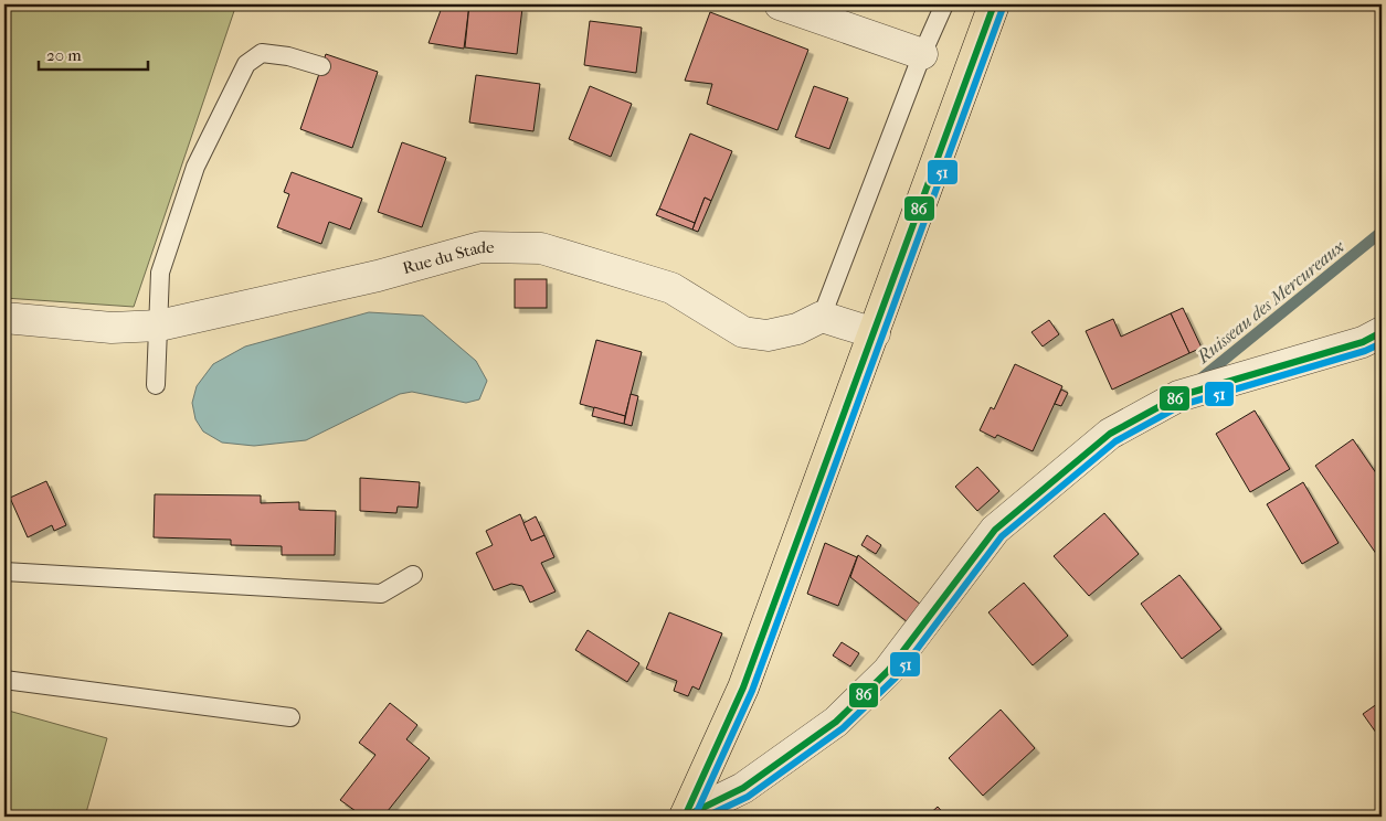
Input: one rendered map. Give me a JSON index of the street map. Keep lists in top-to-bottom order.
{
  "streets": {
    "street": ["Rue du Stade"]
  },
  "water": ["Ruisseau des Mercureaux"],
  "lines": ["transit line 86", "transit line 51"],
  "scale_bar": "20 m"
}
